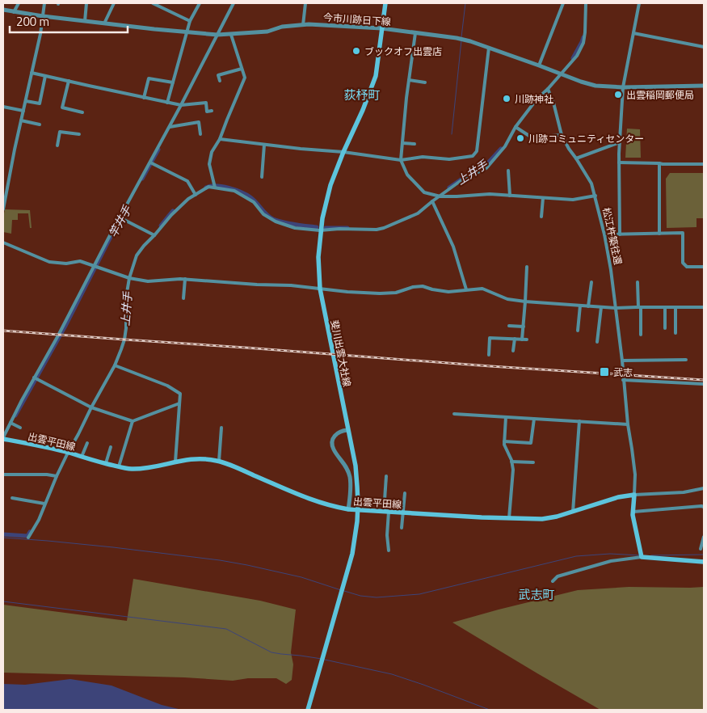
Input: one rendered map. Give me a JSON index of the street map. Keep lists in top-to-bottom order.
{
  "streets": {
    "main road": ["斐川出雲大社線", "出雲平田線"],
    "street": ["今市川跡日下線", "松江杵築往還"]
  },
  "crossings": [
    ["今市川跡日下線", "斐川出雲大社線"],
    ["松江杵築往還", "出雲平田線"]
  ],
  "districts": ["荻杼町", "武志町"],
  "water": ["上井手", "竿井手"],
  "places": {
    "other": [
      "ブックオフ出雲店",
      "出雲稲岡郵便局",
      "川跡神社",
      "川跡コミュニティセンター"
    ],
    "transit": ["武志"]
  },
  "scale_bar": "200 m"
}
